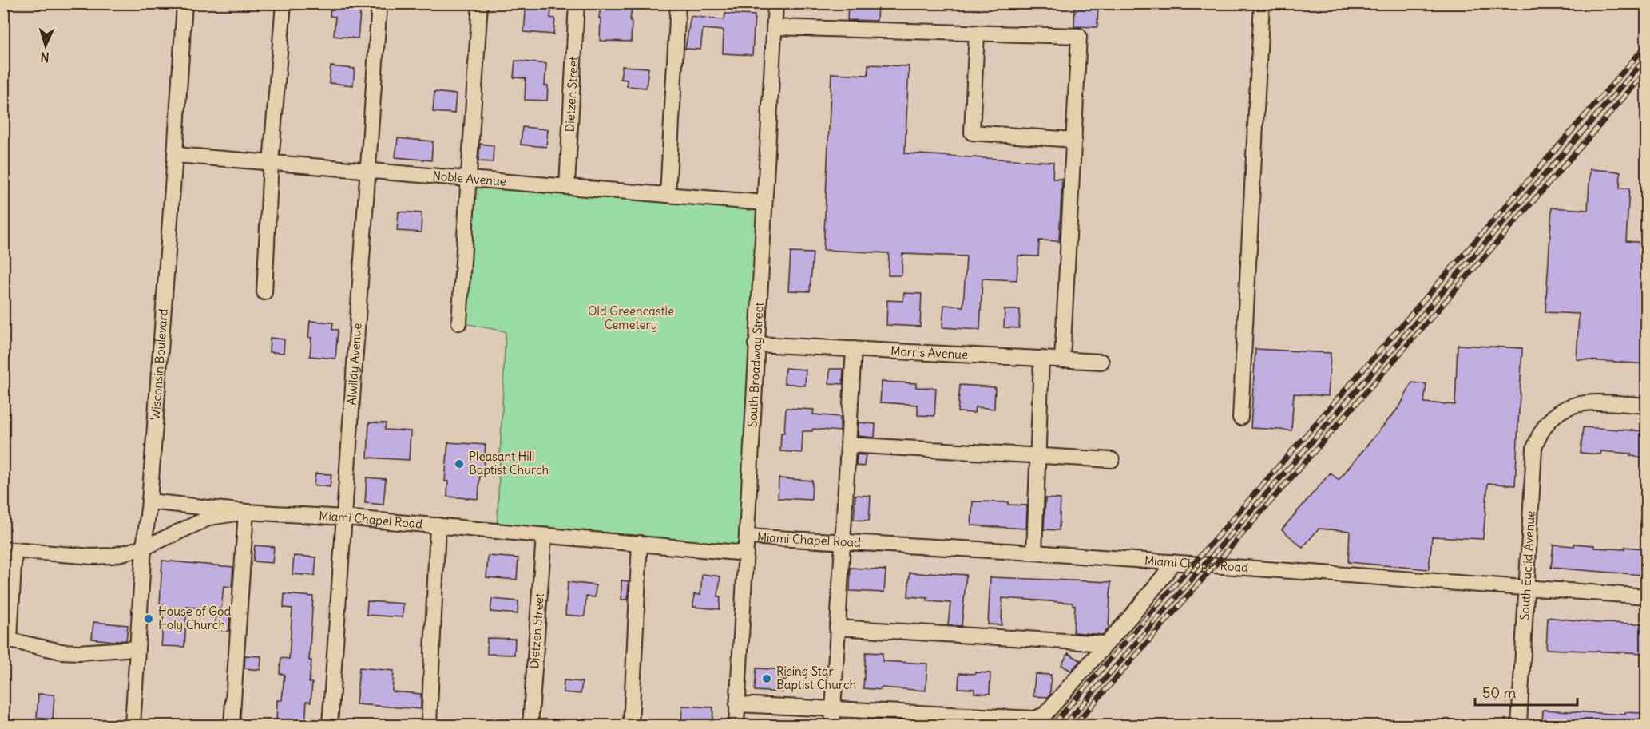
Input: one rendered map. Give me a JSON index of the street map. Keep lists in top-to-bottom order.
{
  "streets": {
    "street": [
      "Dietzen Street",
      "Noble Avenue",
      "Morris Avenue",
      "Alwildy Avenue",
      "South Broadway Street",
      "Wisconsin Boulevard",
      "Miami Chapel Road",
      "South Euclid Avenue"
    ]
  },
  "crossings": [
    ["Dietzen Street", "Noble Avenue"],
    ["Dietzen Street", "Miami Chapel Road"],
    ["Noble Avenue", "Alwildy Avenue"],
    ["Noble Avenue", "South Broadway Street"],
    ["Noble Avenue", "Wisconsin Boulevard"],
    ["Morris Avenue", "South Broadway Street"],
    ["Alwildy Avenue", "Miami Chapel Road"],
    ["South Broadway Street", "Miami Chapel Road"],
    ["Wisconsin Boulevard", "Miami Chapel Road"],
    ["Miami Chapel Road", "South Euclid Avenue"]
  ],
  "parks": ["Old Greencastle Cemetery"],
  "places": ["Pleasant Hill Baptist Church", "House of God Holy Church", "Rising Star Baptist Church"],
  "scale_bar": "50 m",
  "north": "bottom"
}
